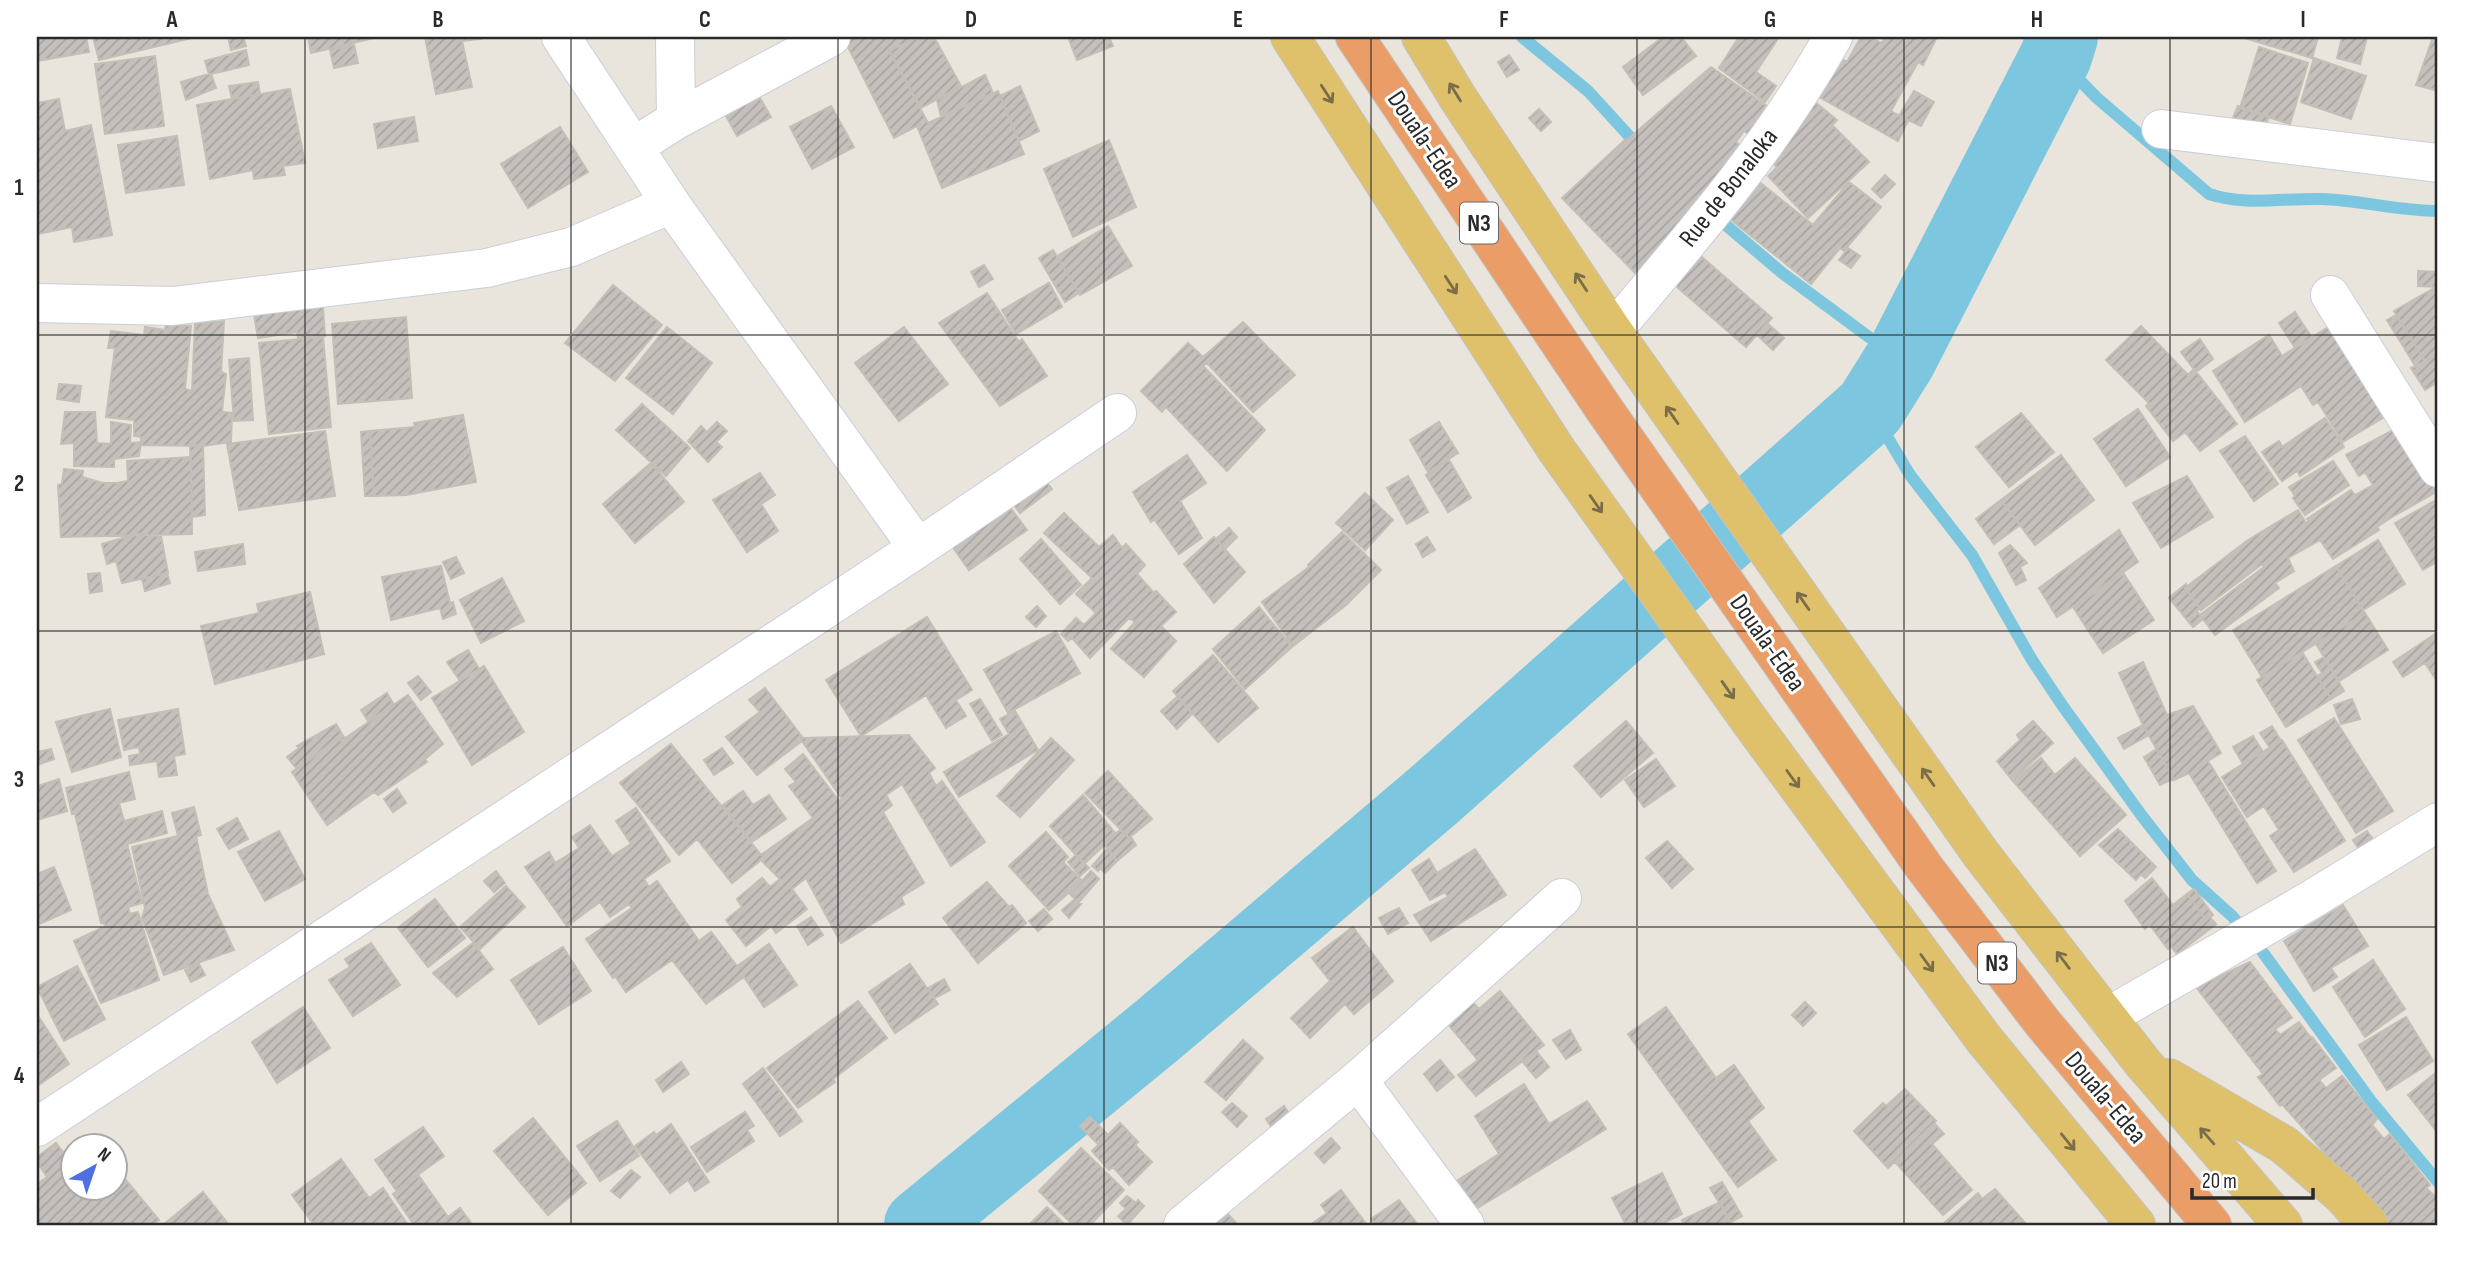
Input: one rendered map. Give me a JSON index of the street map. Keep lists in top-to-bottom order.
{
  "streets": {
    "highway": ["Douala-Edea", "N3"],
    "street": ["Rue de Bonaloka"]
  },
  "scale_bar": "20 m",
  "north": "top right",
  "grid": {
    "columns": [
      "A",
      "B",
      "C",
      "D",
      "E",
      "F",
      "G",
      "H",
      "I"
    ],
    "rows": [
      "1",
      "2",
      "3",
      "4"
    ]
  }
}
